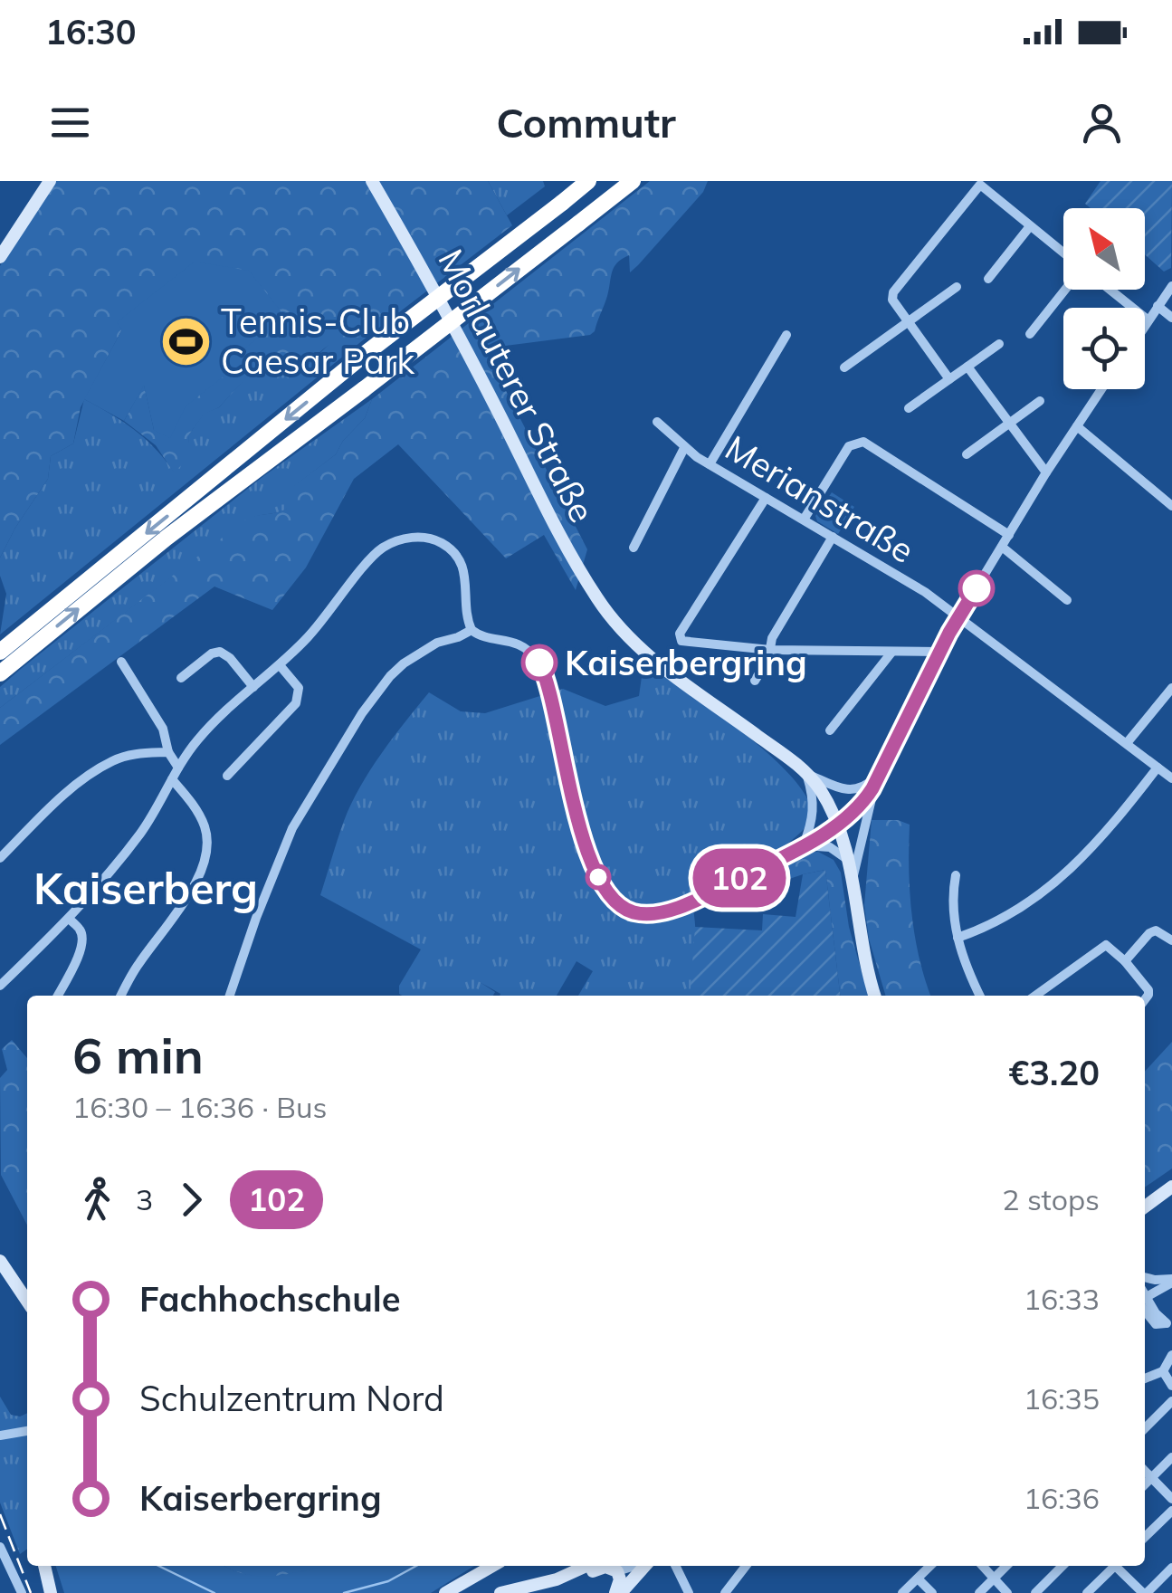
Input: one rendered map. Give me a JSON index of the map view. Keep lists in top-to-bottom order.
{
  "streets": {
    "street": ["Morlauterer Straße", "Merianstraße"]
  },
  "districts": ["Kaiserberg"],
  "places": {
    "sports": ["Tennis-Club Caesar Park"],
    "other": ["Kaiserbergring"]
  },
  "lines": ["bus line 102"],
  "north": "top left",
  "page": {
    "status": "16:30",
    "header": "Commutr",
    "on_map": "102",
    "heading": ["6 min", "16:30 – 16:36 · Bus", "€3.20"],
    "legs": ["3", "102", "2 stops"],
    "list": [
      {
        "name": "Fachhochschule",
        "value": "16:33"
      },
      {
        "name": "Schulzentrum Nord",
        "value": "16:35"
      },
      {
        "name": "Kaiserbergring",
        "value": "16:36"
      }
    ]
  }
}
